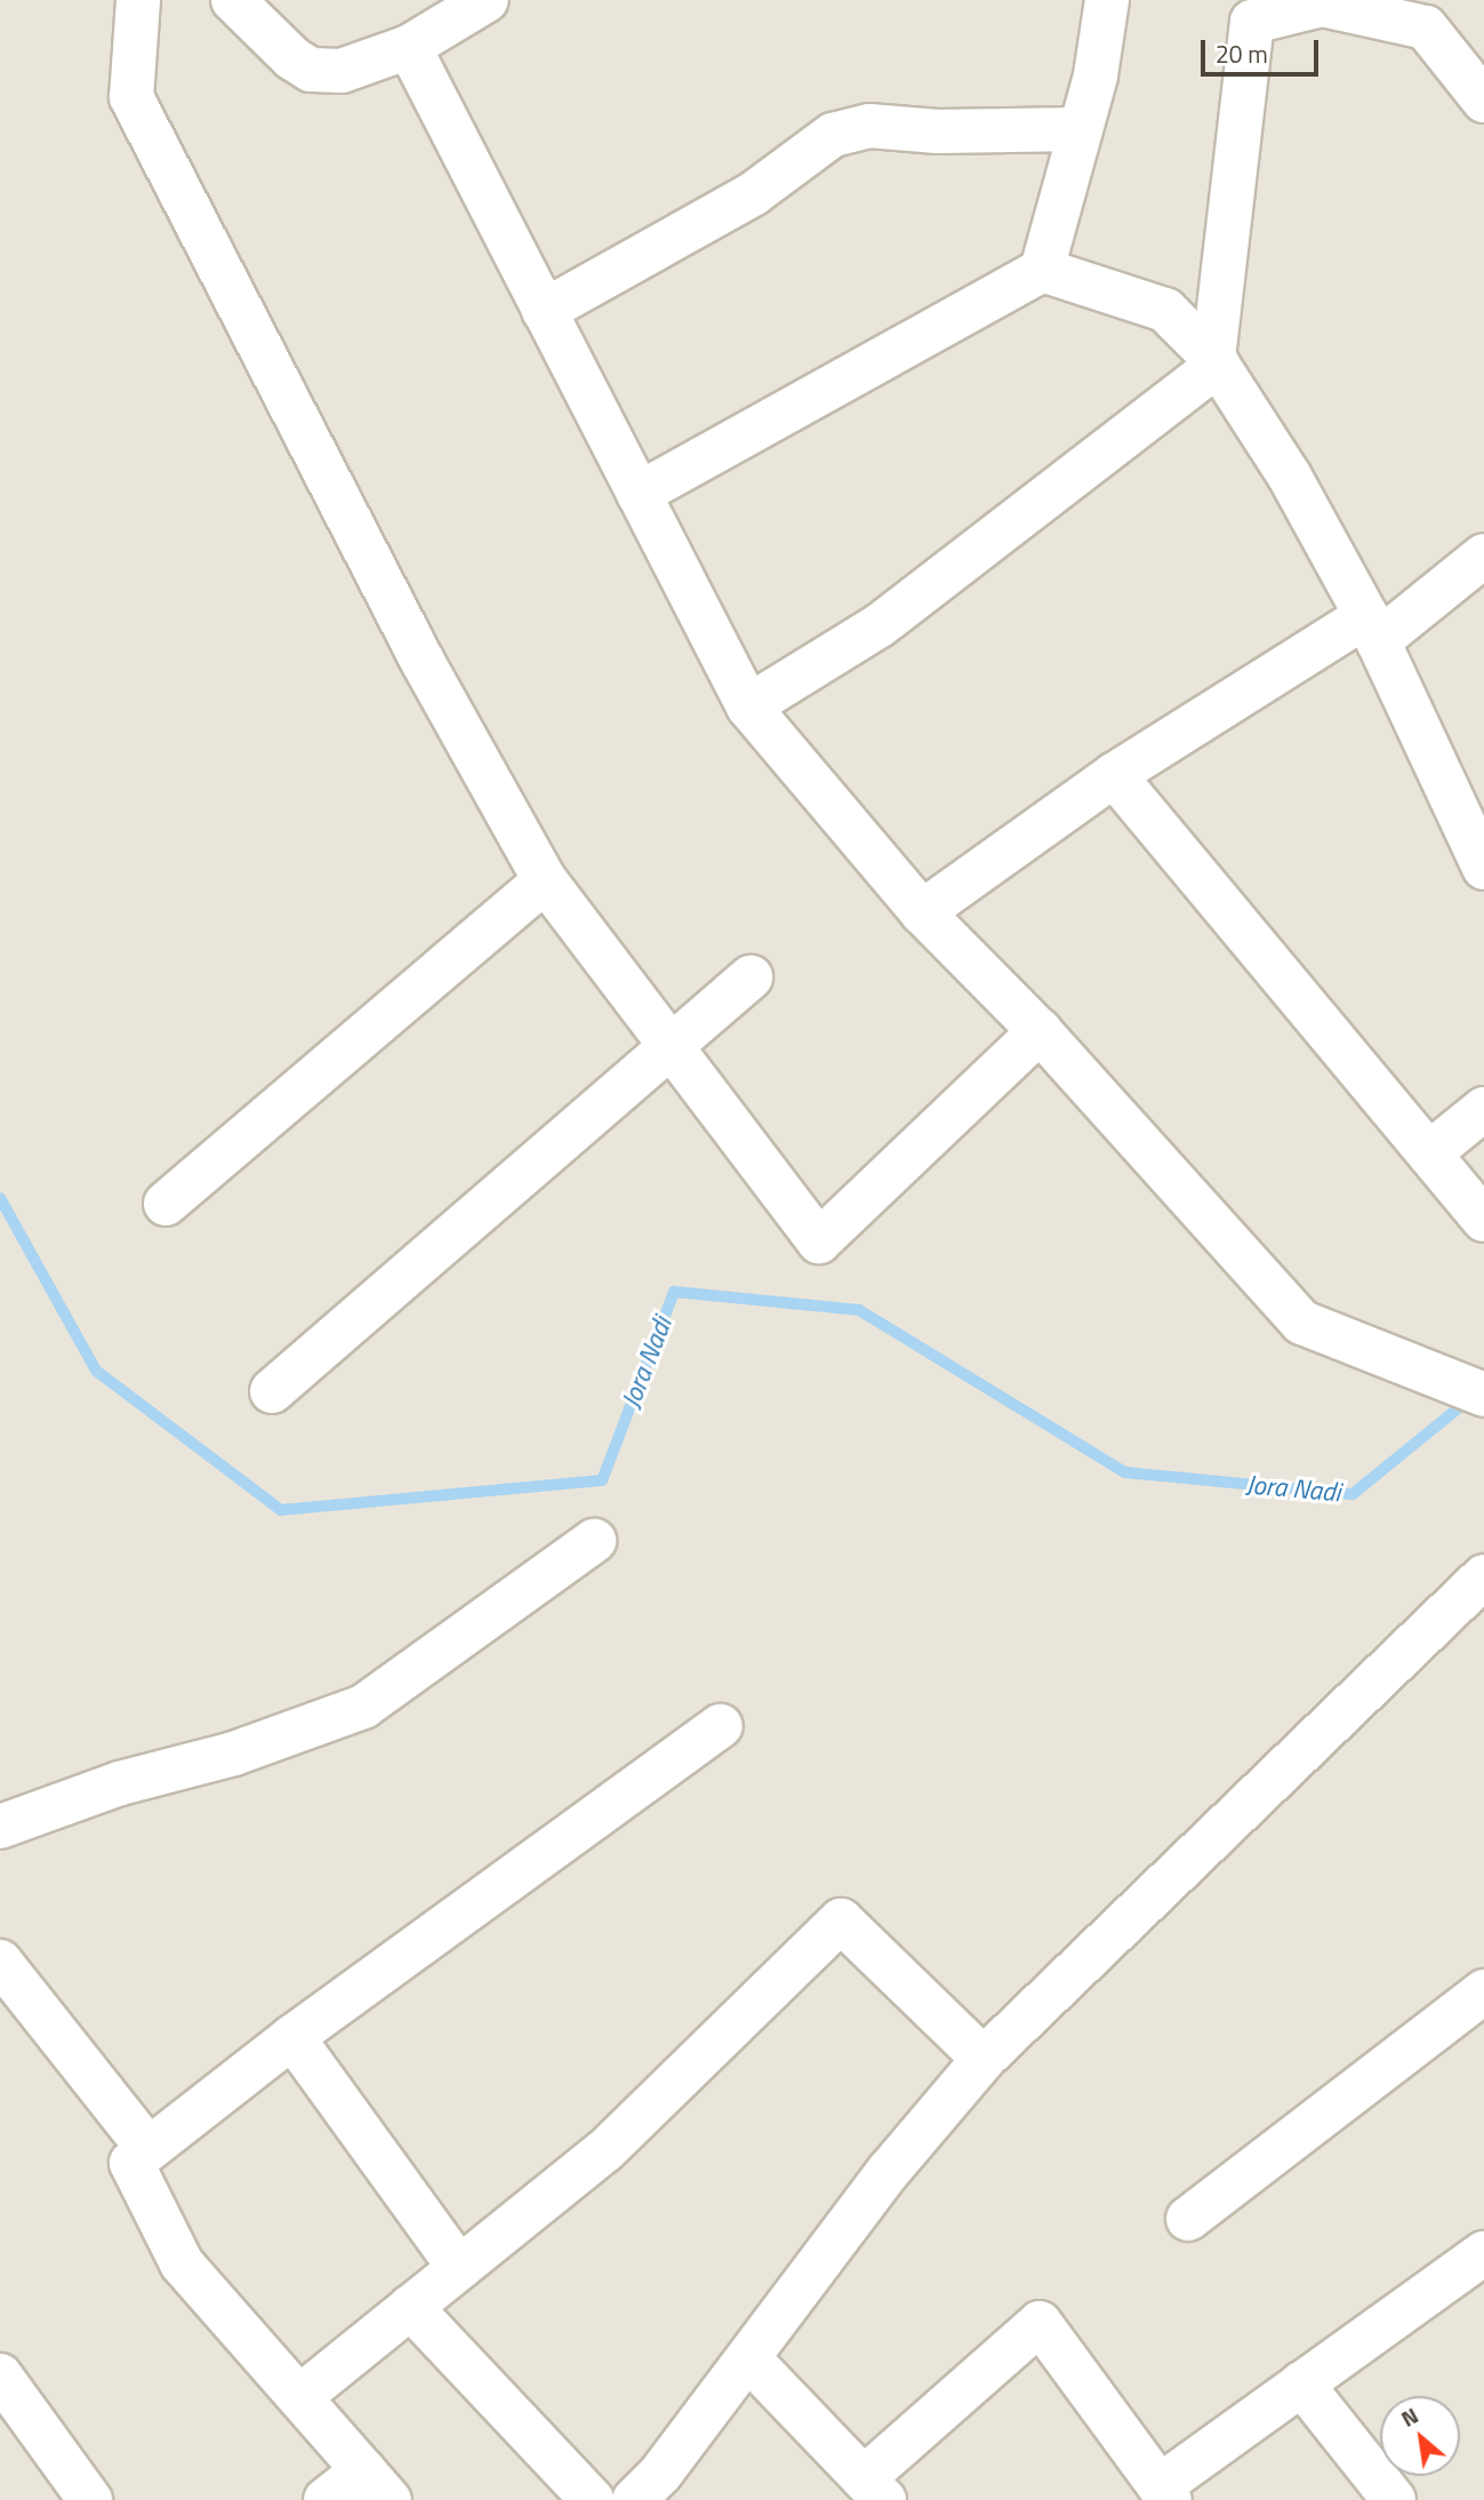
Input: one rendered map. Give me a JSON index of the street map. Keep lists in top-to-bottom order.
{
  "water": ["Jora Nadi"],
  "scale_bar": "20 m",
  "north": "top left"
}
